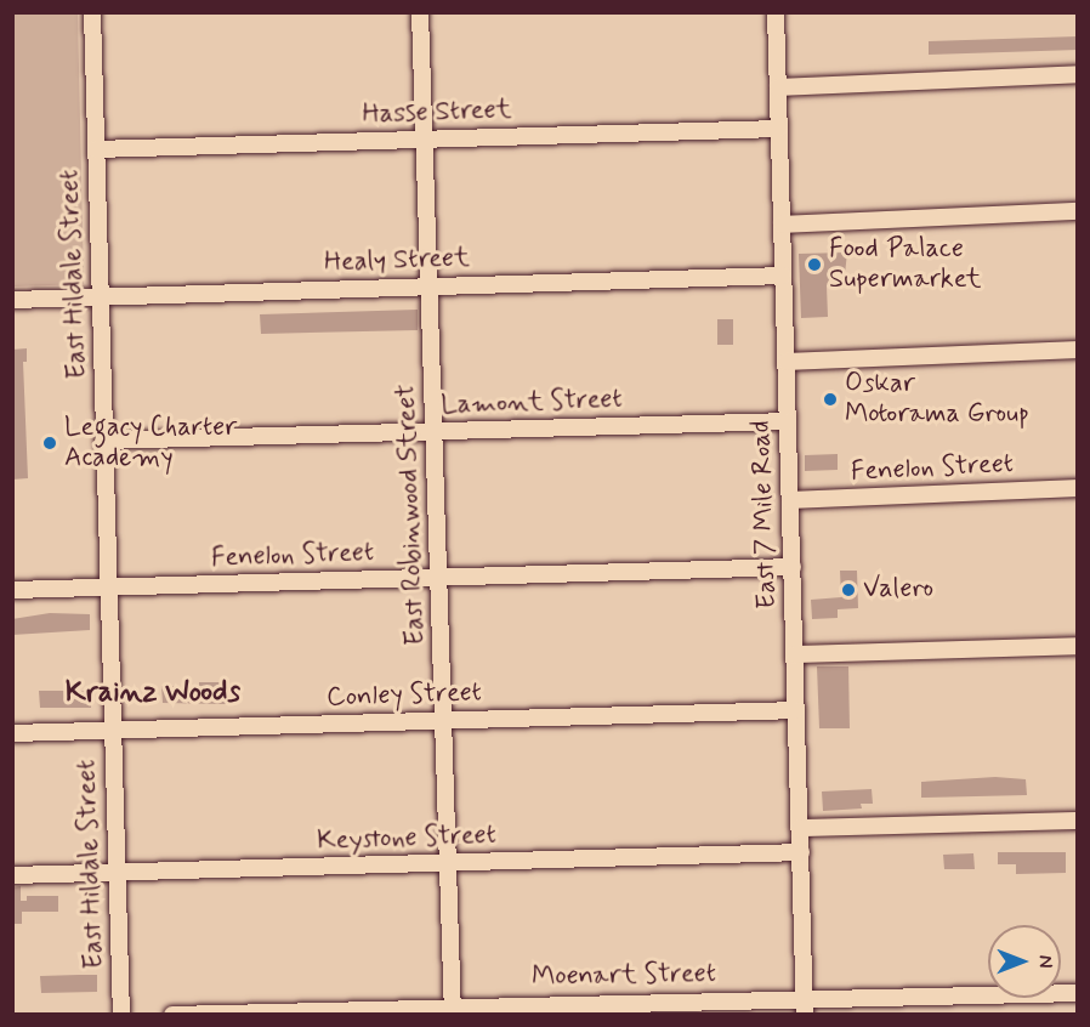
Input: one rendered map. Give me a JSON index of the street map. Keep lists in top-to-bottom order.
{
  "streets": {
    "street": [
      "Hasse Street",
      "Healy Street",
      "East Hildale Street",
      "Lamont Street",
      "Fenelon Street",
      "East Robinwood Street",
      "East 7 Mile Road",
      "Conley Street",
      "Keystone Street",
      "Moenart Street"
    ]
  },
  "crossings": [
    ["Hasse Street", "East Hildale Street"],
    ["Hasse Street", "East Robinwood Street"],
    ["Hasse Street", "East 7 Mile Road"],
    ["Healy Street", "East Hildale Street"],
    ["Healy Street", "East Robinwood Street"],
    ["Healy Street", "East 7 Mile Road"],
    ["East Hildale Street", "Lamont Street"],
    ["East Hildale Street", "Fenelon Street"],
    ["East Hildale Street", "Conley Street"],
    ["East Hildale Street", "Keystone Street"],
    ["Lamont Street", "East Robinwood Street"],
    ["Lamont Street", "East 7 Mile Road"],
    ["Fenelon Street", "East Robinwood Street"],
    ["Fenelon Street", "East 7 Mile Road"],
    ["East Robinwood Street", "Conley Street"],
    ["East Robinwood Street", "Keystone Street"],
    ["East Robinwood Street", "Moenart Street"],
    ["East 7 Mile Road", "Conley Street"],
    ["East 7 Mile Road", "Keystone Street"],
    ["East 7 Mile Road", "Moenart Street"]
  ],
  "districts": ["Krainz Woods"],
  "places": [
    "Food Palace Supermarket",
    "Oskar Motorama Group",
    "Legacy Charter Academy",
    "Valero"
  ],
  "north": "right"
}
